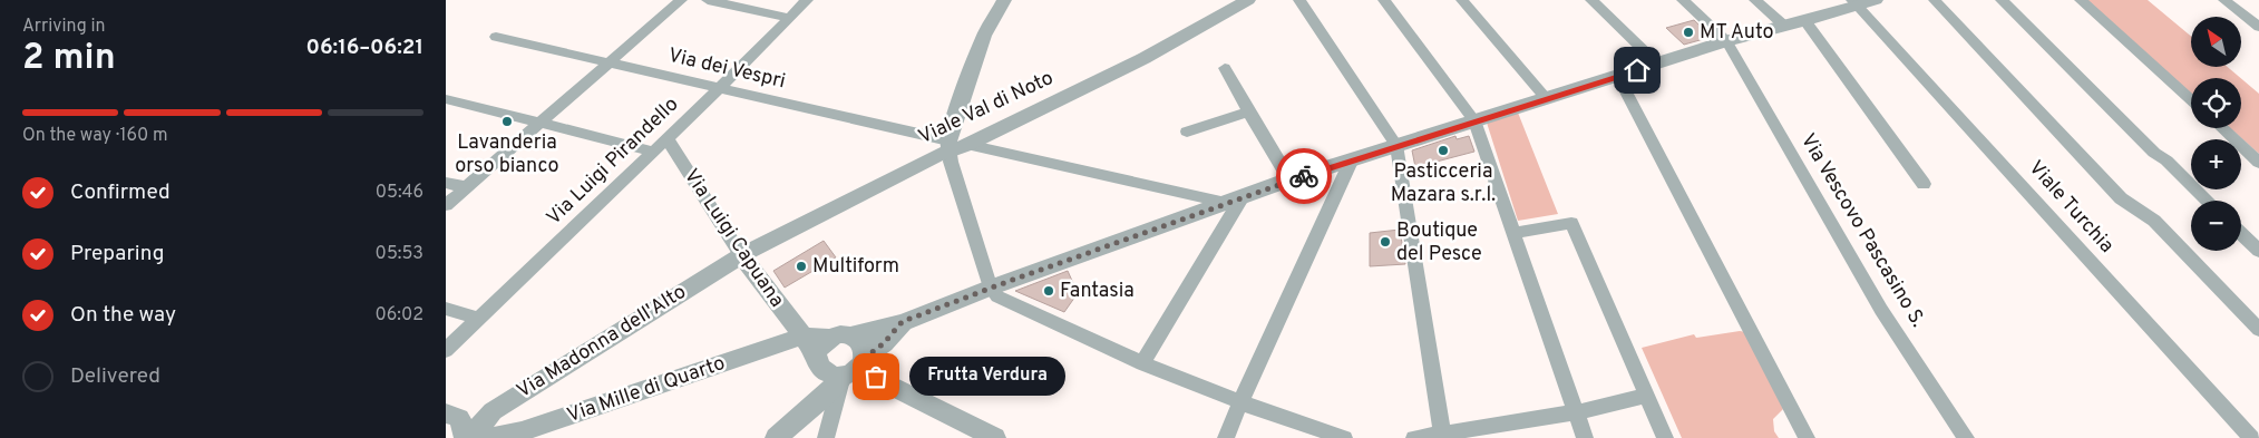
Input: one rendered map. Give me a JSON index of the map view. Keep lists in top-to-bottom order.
{
  "streets": {
    "street": [
      "Via dei Vespri",
      "Viale Val di Noto",
      "Via Luigi Pirandello",
      "Viale Turchia",
      "Via Vescovo Pascasino S.",
      "Via Luigi Capuana",
      "Via Madonna dell'Alto",
      "Via Mille di Quarto"
    ]
  },
  "crossings": [
    ["Via dei Vespri", "Viale Val di Noto"],
    ["Via dei Vespri", "Via Luigi Pirandello"],
    ["Viale Val di Noto", "Via Luigi Capuana"],
    ["Viale Val di Noto", "Via Madonna dell'Alto"],
    ["Via Luigi Pirandello", "Via Luigi Capuana"],
    ["Via Luigi Capuana", "Via Madonna dell'Alto"],
    ["Via Luigi Capuana", "Via Mille di Quarto"]
  ],
  "places": [
    "MT Auto",
    "Lavanderia orso bianco",
    "Pasticceria Mazara s.r.l.",
    "Boutique del Pesce",
    "Multiform",
    "Fantasia",
    "Frutta Verdura"
  ],
  "north": "top left",
  "page": {
    "heading": ["2 min", "Arriving in", "06:16–06:21"],
    "map_buttons": ["+", "−"],
    "bar": "On the way · 160 m",
    "list": [
      ["Confirmed", "05:46"],
      ["Preparing", "05:53"],
      ["On the way", "06:02"],
      "Delivered"
    ],
    "bubble": "Frutta Verdura"
  }
}
